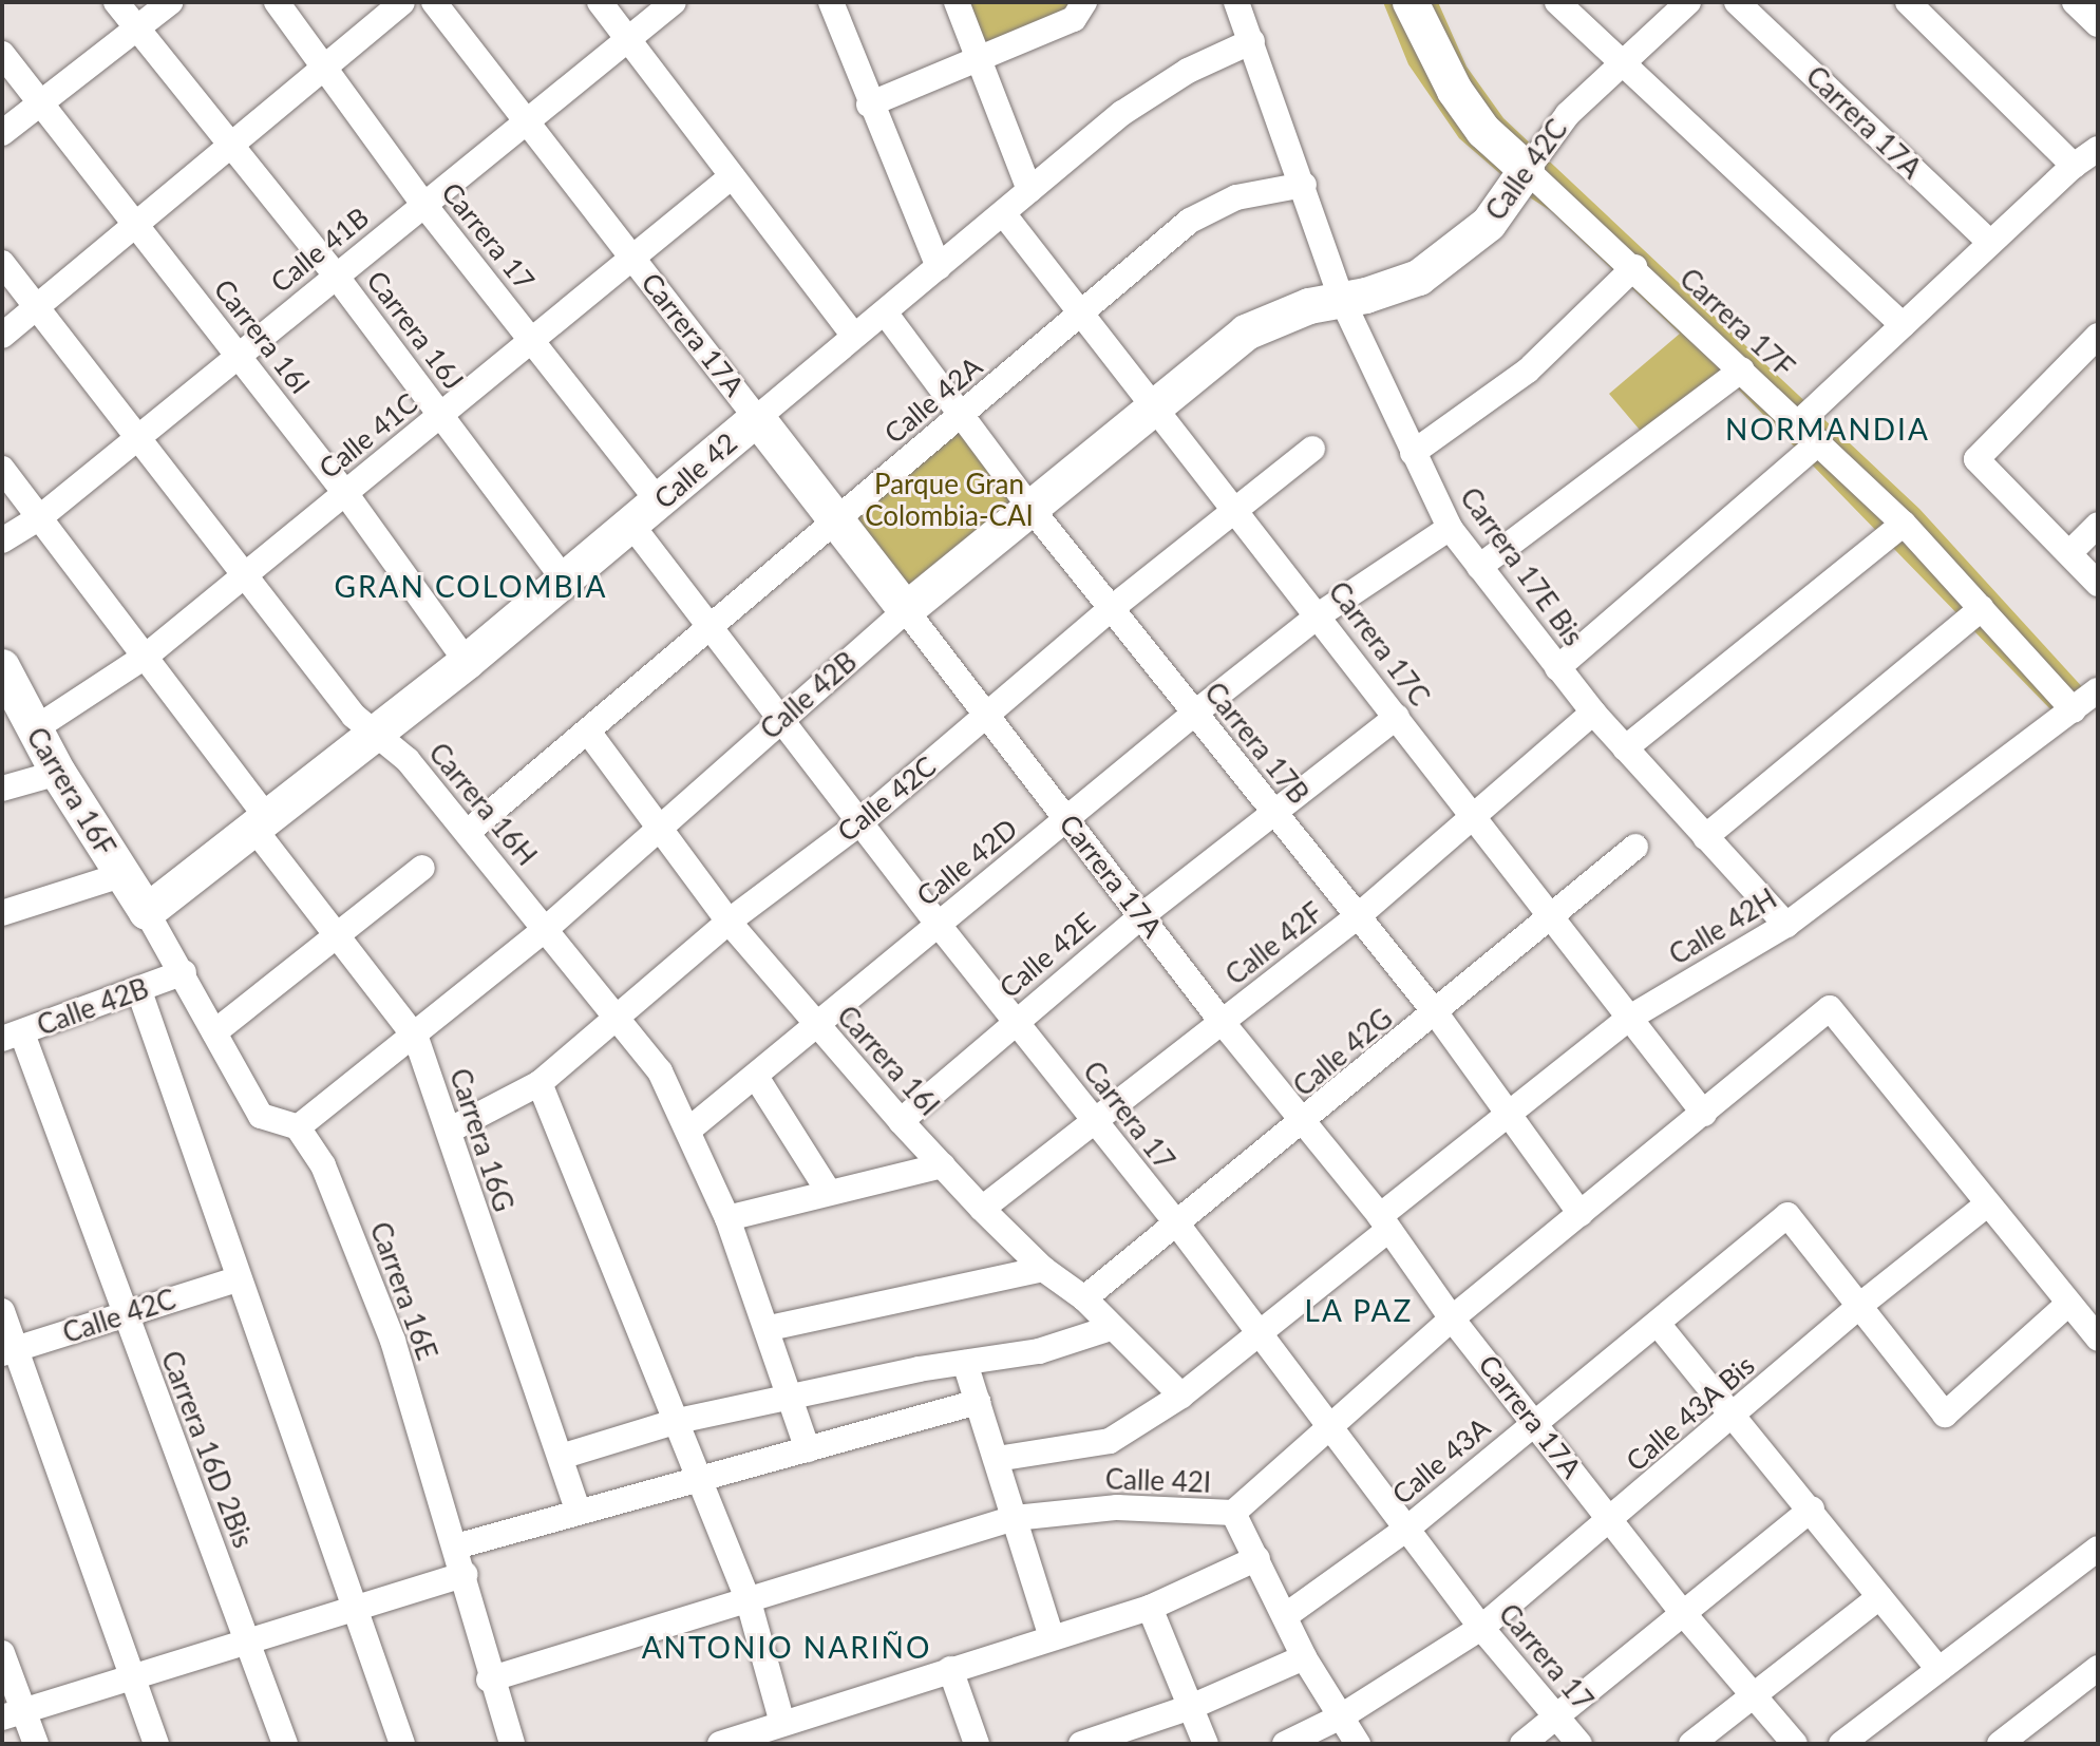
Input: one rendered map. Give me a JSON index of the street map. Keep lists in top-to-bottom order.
{
  "streets": {
    "street": [
      "Carrera 17A",
      "Calle 42C",
      "Carrera 17",
      "Calle 41B",
      "Carrera 17F",
      "Carrera 16J",
      "Carrera 16I",
      "Calle 42A",
      "Calle 41C",
      "Calle 42",
      "Carrera 17E Bis",
      "Carrera 17C",
      "Calle 42B",
      "Carrera 17B",
      "Carrera 16F",
      "Carrera 16H",
      "Calle 42D",
      "Calle 42H",
      "Calle 42F",
      "Calle 42E",
      "Calle 42G",
      "Carrera 16G",
      "Carrera 16E",
      "Calle 43A Bis",
      "Carrera 16D 2Bis",
      "Calle 43A",
      "Calle 42I"
    ]
  },
  "crossings": [
    ["Carrera 17A", "Calle 42C"],
    ["Carrera 17A", "Calle 41B"],
    ["Carrera 17A", "Calle 42A"],
    ["Carrera 17A", "Calle 41C"],
    ["Carrera 17A", "Calle 42"],
    ["Carrera 17A", "Calle 42B"],
    ["Carrera 17A", "Calle 42D"],
    ["Carrera 17A", "Calle 42H"],
    ["Carrera 17A", "Calle 42F"],
    ["Carrera 17A", "Calle 42E"],
    ["Carrera 17A", "Calle 42G"],
    ["Carrera 17A", "Calle 43A Bis"],
    ["Carrera 17A", "Calle 43A"],
    ["Carrera 17A", "Calle 42I"],
    ["Calle 42C", "Carrera 17"],
    ["Calle 42C", "Carrera 17F"],
    ["Calle 42C", "Carrera 16I"],
    ["Calle 42C", "Carrera 17E Bis"],
    ["Calle 42C", "Carrera 17C"],
    ["Calle 42C", "Calle 42B"],
    ["Calle 42C", "Carrera 17B"],
    ["Calle 42C", "Carrera 16H"],
    ["Calle 42C", "Carrera 16G"],
    ["Calle 42C", "Carrera 16D 2Bis"],
    ["Carrera 17", "Calle 41B"],
    ["Carrera 17", "Calle 42A"],
    ["Carrera 17", "Calle 41C"],
    ["Carrera 17", "Calle 42"],
    ["Carrera 17", "Calle 42B"],
    ["Carrera 17", "Calle 42D"],
    ["Carrera 17", "Calle 42H"],
    ["Carrera 17", "Calle 42F"],
    ["Carrera 17", "Calle 42E"],
    ["Carrera 17", "Calle 42G"],
    ["Carrera 17", "Calle 43A Bis"],
    ["Carrera 17", "Calle 43A"],
    ["Carrera 17", "Calle 42I"],
    ["Calle 41B", "Carrera 16J"],
    ["Calle 41B", "Carrera 16I"],
    ["Calle 41B", "Carrera 16H"],
    ["Calle 41B", "Carrera 16G"],
    ["Carrera 17F", "Calle 42H"],
    ["Carrera 16J", "Calle 41C"],
    ["Carrera 16J", "Calle 42"],
    ["Carrera 16I", "Calle 42A"],
    ["Carrera 16I", "Calle 41C"],
    ["Carrera 16I", "Calle 42"],
    ["Carrera 16I", "Calle 42B"],
    ["Carrera 16I", "Calle 42D"],
    ["Carrera 16I", "Calle 42H"],
    ["Carrera 16I", "Calle 42F"],
    ["Carrera 16I", "Calle 42E"],
    ["Carrera 16I", "Calle 42G"],
    ["Calle 42A", "Carrera 17E Bis"],
    ["Calle 42A", "Carrera 17C"],
    ["Calle 42A", "Carrera 17B"],
    ["Calle 42A", "Carrera 16H"],
    ["Calle 41C", "Carrera 16F"],
    ["Calle 41C", "Carrera 16H"],
    ["Calle 41C", "Carrera 16G"],
    ["Calle 42", "Carrera 17E Bis"],
    ["Calle 42", "Carrera 17C"],
    ["Calle 42", "Carrera 17B"],
    ["Calle 42", "Carrera 16F"],
    ["Calle 42", "Carrera 16H"],
    ["Calle 42", "Carrera 16G"],
    ["Carrera 17E Bis", "Calle 42B"],
    ["Carrera 17E Bis", "Calle 42D"],
    ["Carrera 17E Bis", "Calle 42H"],
    ["Carrera 17E Bis", "Calle 42F"],
    ["Carrera 17C", "Calle 42B"],
    ["Carrera 17C", "Calle 42D"],
    ["Carrera 17C", "Calle 42H"],
    ["Carrera 17C", "Calle 42F"],
    ["Carrera 17C", "Calle 42E"],
    ["Carrera 17C", "Calle 42G"],
    ["Carrera 17C", "Calle 42I"],
    ["Calle 42B", "Carrera 17B"],
    ["Calle 42B", "Carrera 16H"],
    ["Calle 42B", "Carrera 16G"],
    ["Calle 42B", "Carrera 16E"],
    ["Calle 42B", "Carrera 16D 2Bis"],
    ["Carrera 17B", "Calle 42D"],
    ["Carrera 17B", "Calle 42H"],
    ["Carrera 17B", "Calle 42F"],
    ["Carrera 17B", "Calle 42E"],
    ["Carrera 17B", "Calle 42G"],
    ["Carrera 17B", "Calle 42I"],
    ["Carrera 16H", "Calle 42D"],
    ["Carrera 16E", "Calle 42I"],
    ["Calle 43A Bis", "Calle 43A"],
    ["Calle 43A Bis", "Calle 42I"]
  ],
  "districts": [
    "NORMANDIA",
    "GRAN COLOMBIA",
    "LA PAZ",
    "ANTONIO NARIÑO"
  ],
  "parks": ["Parque Gran Colombia-CAI"]
}
